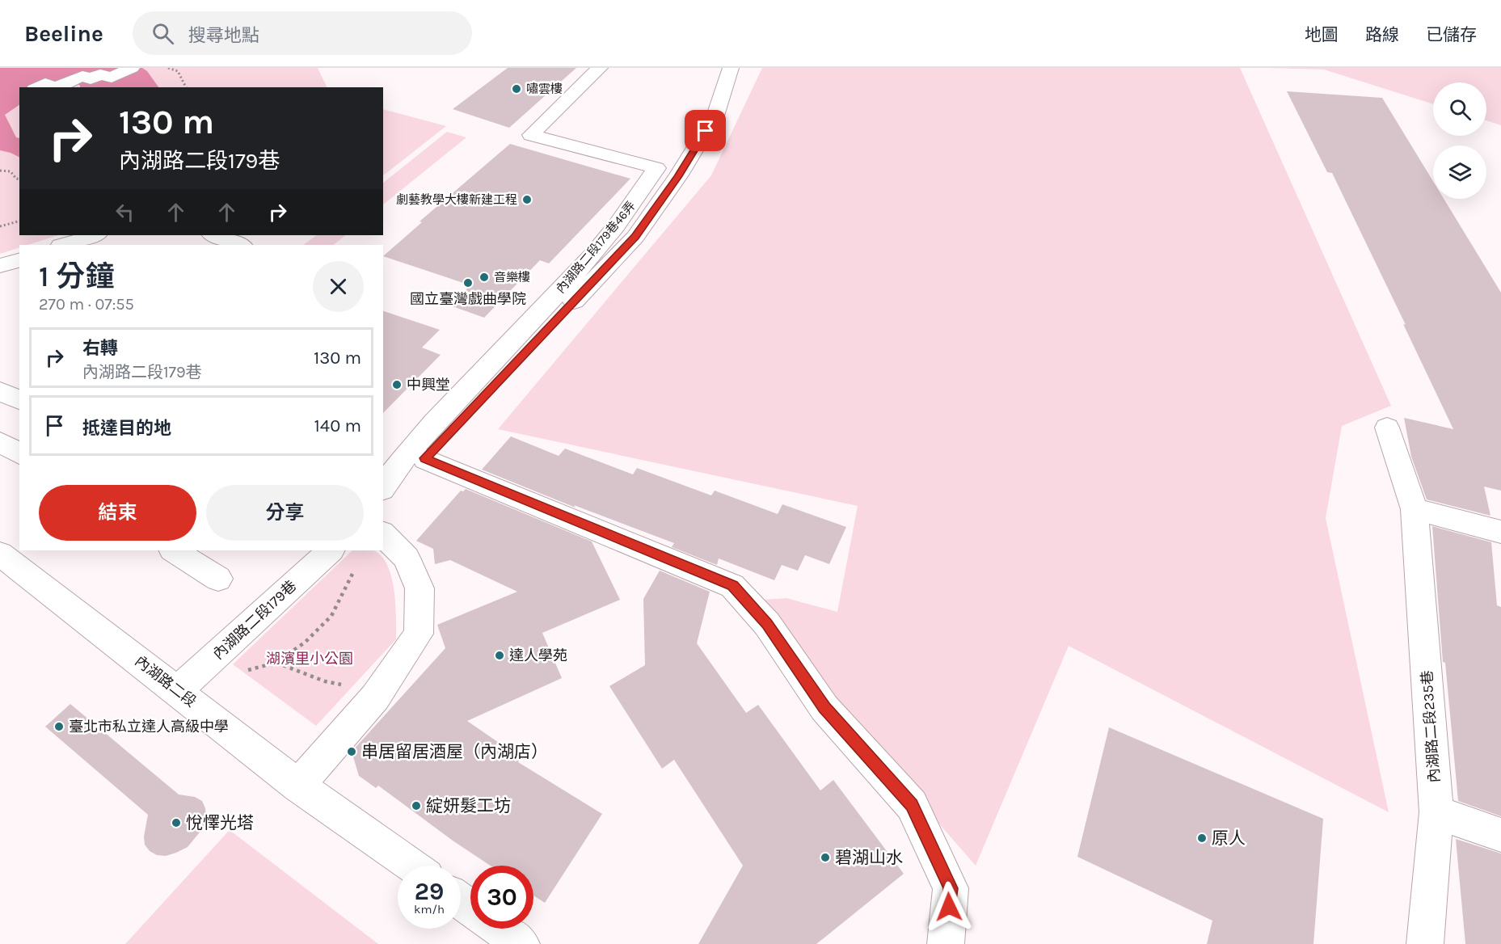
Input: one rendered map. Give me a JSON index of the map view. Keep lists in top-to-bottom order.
{
  "streets": {
    "street": [
      "內湖路二段179巷46弄",
      "內湖路二段179巷",
      "內湖路二段",
      "內湖路二段235巷"
    ]
  },
  "crossings": [
    ["內湖路二段179巷", "內湖路二段"]
  ],
  "parks": ["湖濱里小公園"],
  "places": [
    "嘯雲樓",
    "劇藝教學大樓新建工程",
    "音樂樓",
    "國立臺灣戲曲學院",
    "中興堂",
    "達人學苑",
    "臺北市私立達人高級中學",
    "串居留居酒屋（內湖店）",
    "綻妍髮工坊",
    "悅懌光塔",
    "原人",
    "碧湖山水"
  ],
  "page": {
    "header": "Beeline",
    "search": "搜尋地點",
    "nav": ["地圖", "路線", "已儲存"],
    "turn": ["130 m", "內湖路二段179巷"],
    "heading": ["1 分鐘", "270 m · 07:55"],
    "list": [
      {
        "name": "右轉",
        "note": "內湖路二段179巷",
        "value": "130 m"
      },
      {
        "name": "抵達目的地",
        "value": "140 m"
      }
    ],
    "buttons": ["結束", "分享"],
    "speed": "29 km/h",
    "limit": "30"
  }
}
